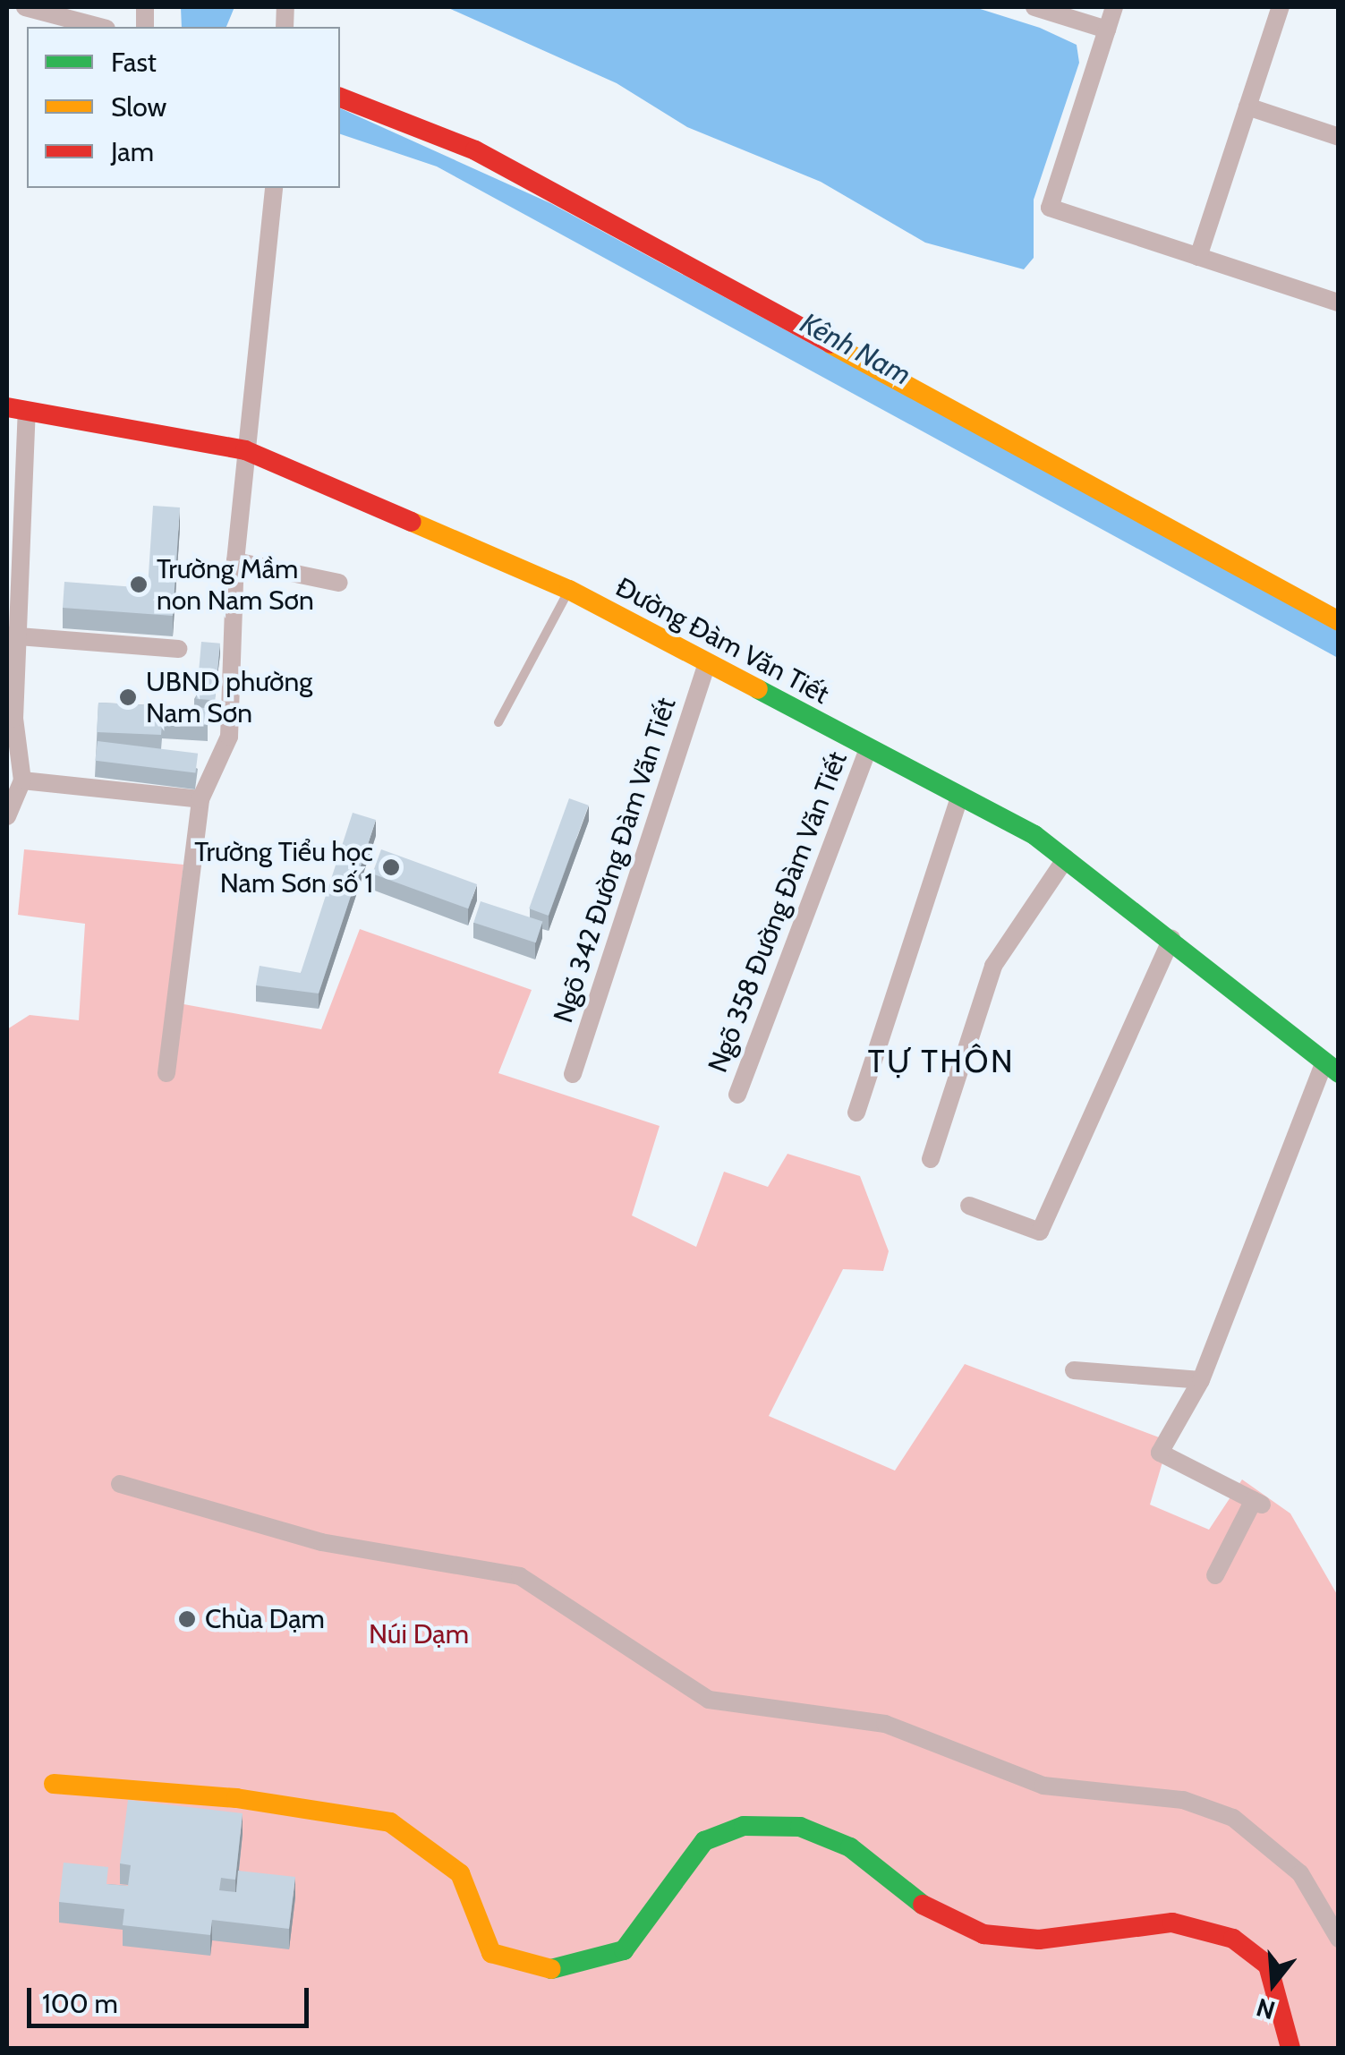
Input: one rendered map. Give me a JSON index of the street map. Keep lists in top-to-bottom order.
{
  "streets": {
    "street": ["Đường Đàm Văn Tiết", "Ngõ 342 Đường Đàm Văn Tiết", "Ngõ 358 Đường Đàm Văn Tiết"]
  },
  "crossings": [
    ["Đường Đàm Văn Tiết", "Ngõ 342 Đường Đàm Văn Tiết"],
    ["Đường Đàm Văn Tiết", "Ngõ 358 Đường Đàm Văn Tiết"]
  ],
  "districts": ["TỰ THÔN"],
  "water": ["Kênh Nam"],
  "parks": ["Núi Dạm"],
  "places": [
    "Trường Mầm non Nam Sơn",
    "UBND phường Nam Sơn",
    "Trường Tiểu học Nam Sơn số 1",
    "Chùa Dạm"
  ],
  "legend": ["Fast", "Slow", "Jam"],
  "scale_bar": "100 m",
  "north": "bottom"
}
